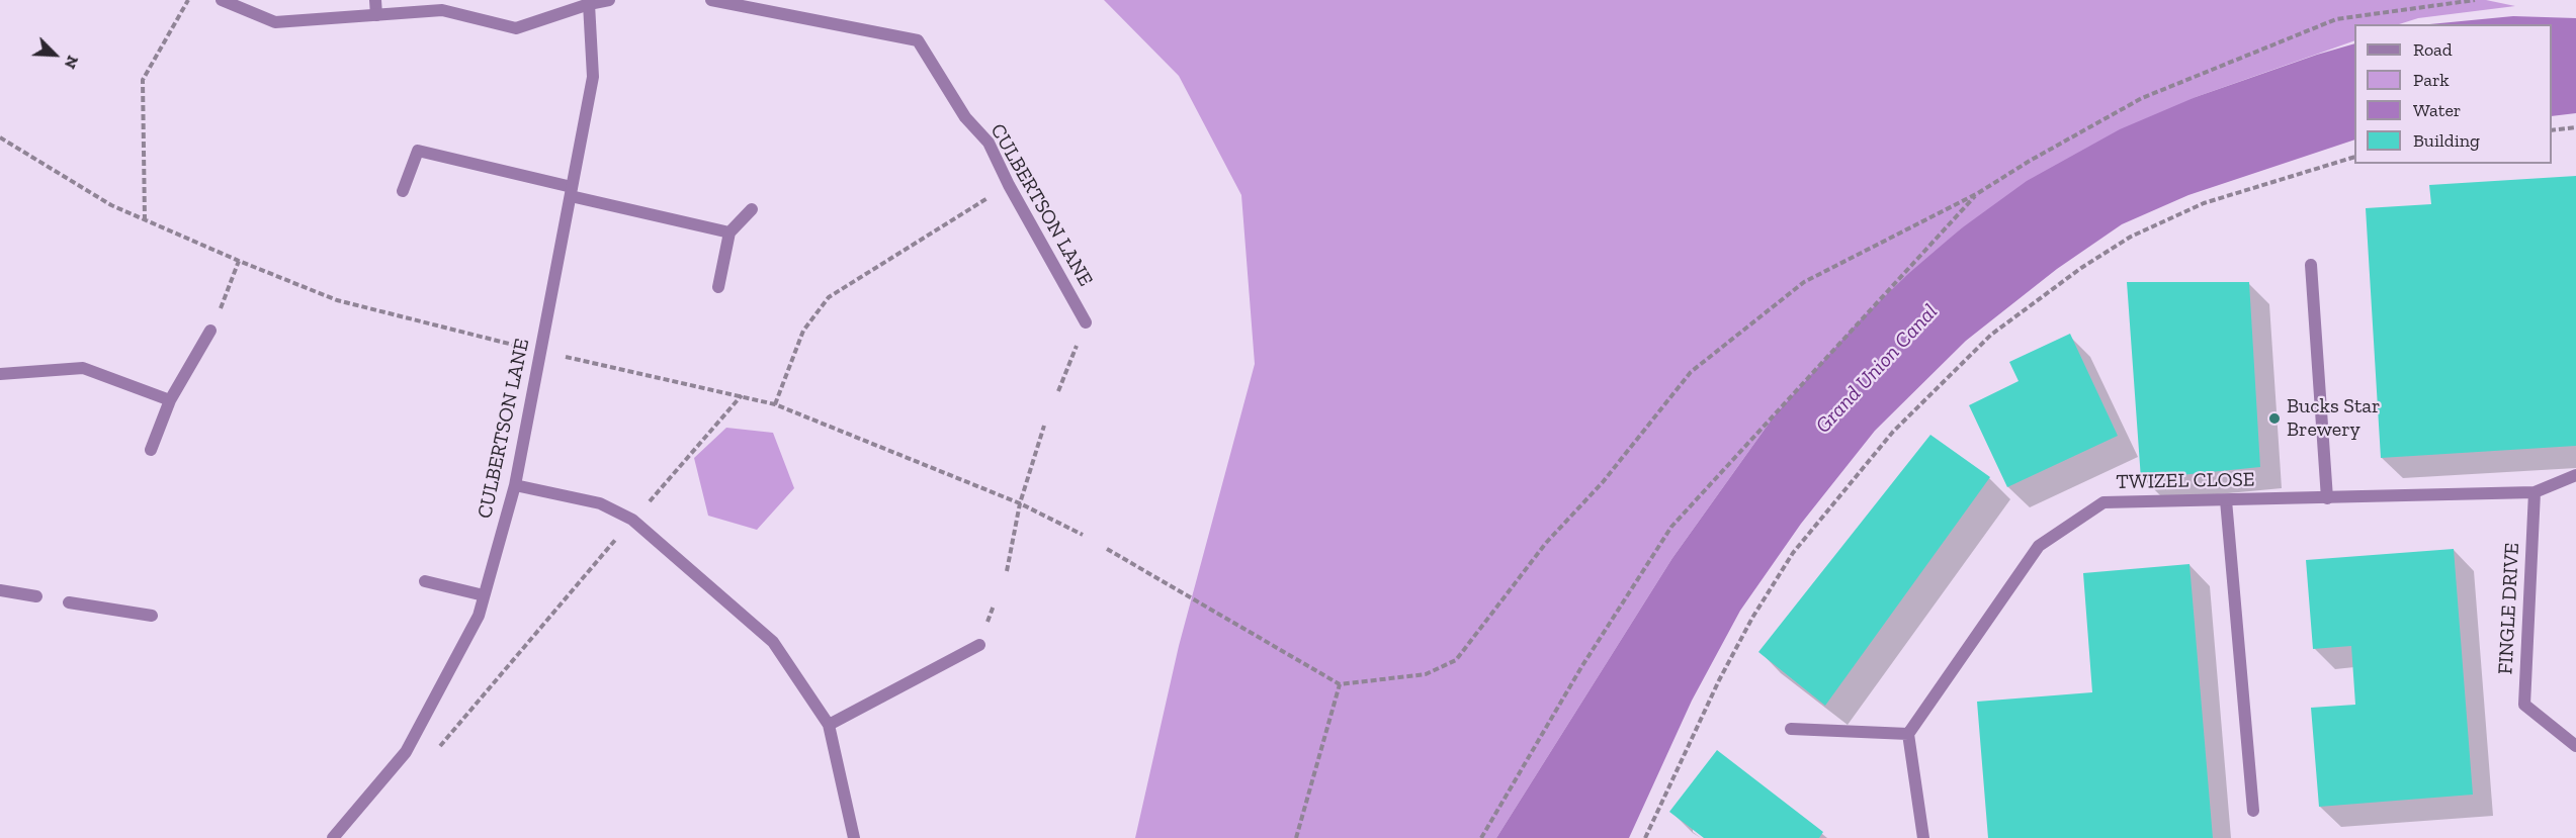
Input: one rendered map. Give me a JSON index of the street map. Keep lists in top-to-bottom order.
{
  "streets": {
    "street": ["CULBERTSON LANE", "TWIZEL CLOSE", "FINGLE DRIVE"]
  },
  "crossings": [
    ["TWIZEL CLOSE", "FINGLE DRIVE"]
  ],
  "water": ["Grand Union Canal"],
  "places": ["Bucks Star Brewery"],
  "legend": [
    "Road",
    "Park",
    "Water",
    "Building"
  ],
  "north": "bottom right"
}
